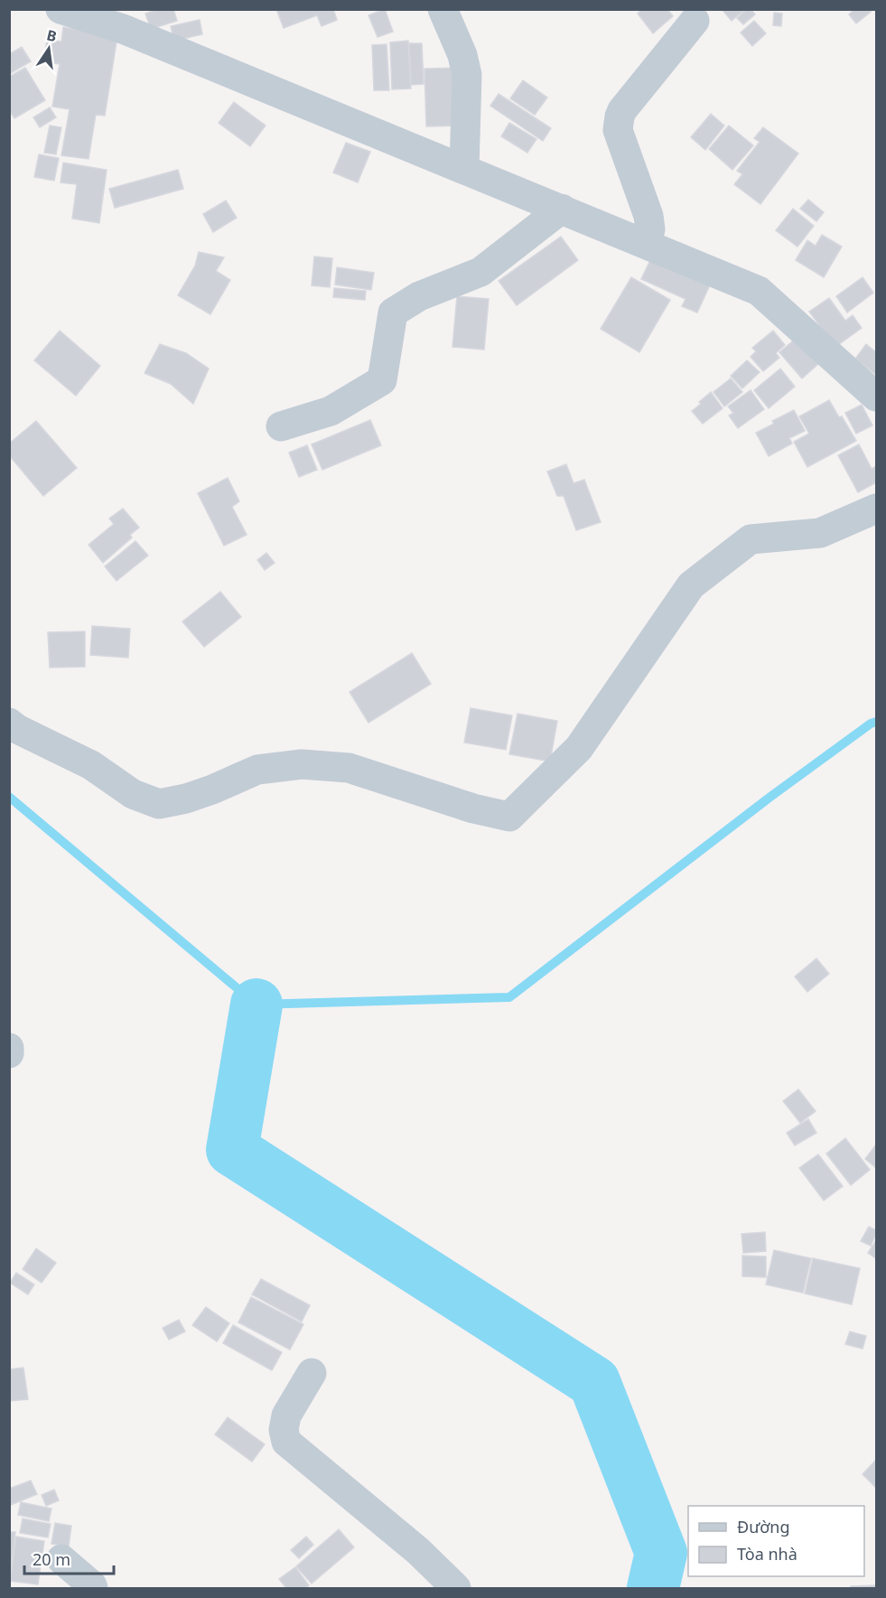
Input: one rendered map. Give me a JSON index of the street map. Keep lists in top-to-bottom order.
{
  "legend": ["Đường", "Tòa nhà"],
  "scale_bar": "20 m",
  "north": "top"
}
